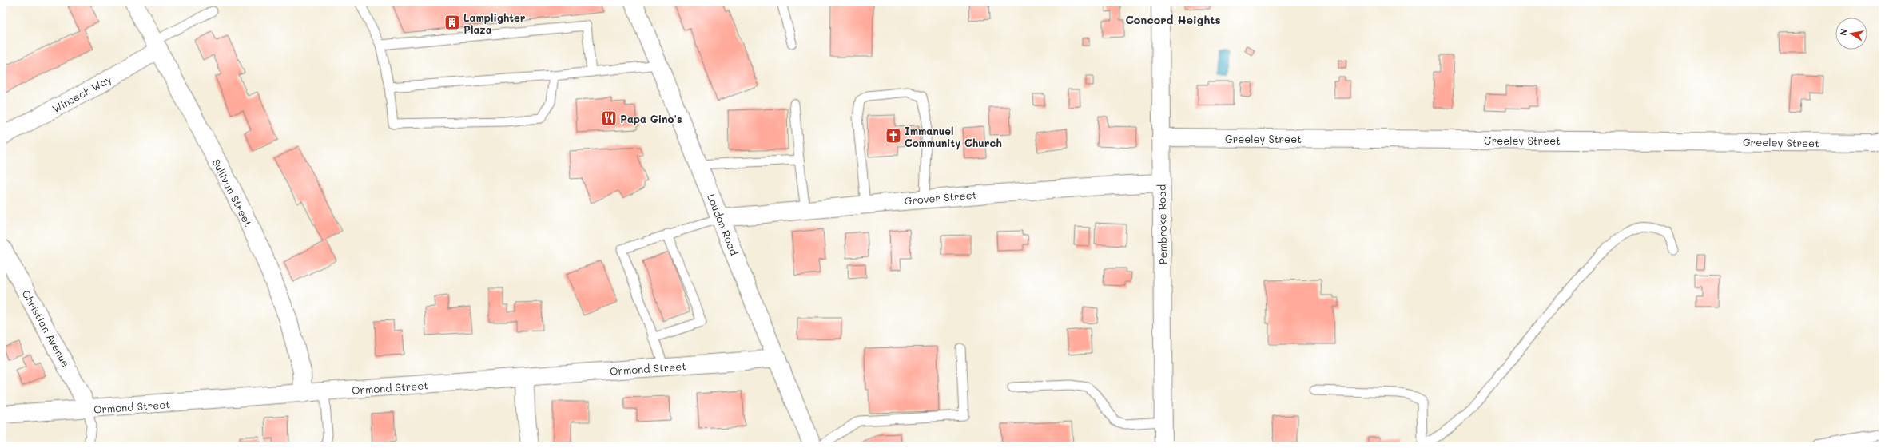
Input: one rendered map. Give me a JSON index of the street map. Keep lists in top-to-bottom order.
{
  "streets": {
    "street": [
      "Winseck Way",
      "Greeley Street",
      "Sullivan Street",
      "Grover Street",
      "Loudon Road",
      "Pembroke Road",
      "Christian Avenue",
      "Ormond Street"
    ]
  },
  "crossings": [
    ["Winseck Way", "Sullivan Street"],
    ["Greeley Street", "Pembroke Road"],
    ["Sullivan Street", "Ormond Street"],
    ["Grover Street", "Loudon Road"],
    ["Grover Street", "Pembroke Road"],
    ["Loudon Road", "Ormond Street"],
    ["Christian Avenue", "Ormond Street"]
  ],
  "districts": ["Concord Heights"],
  "places": {
    "building": ["Lamplighter Plaza"],
    "restaurant": ["Papa Gino's"],
    "church": ["Immanuel Community Church"]
  },
  "north": "left"
}
